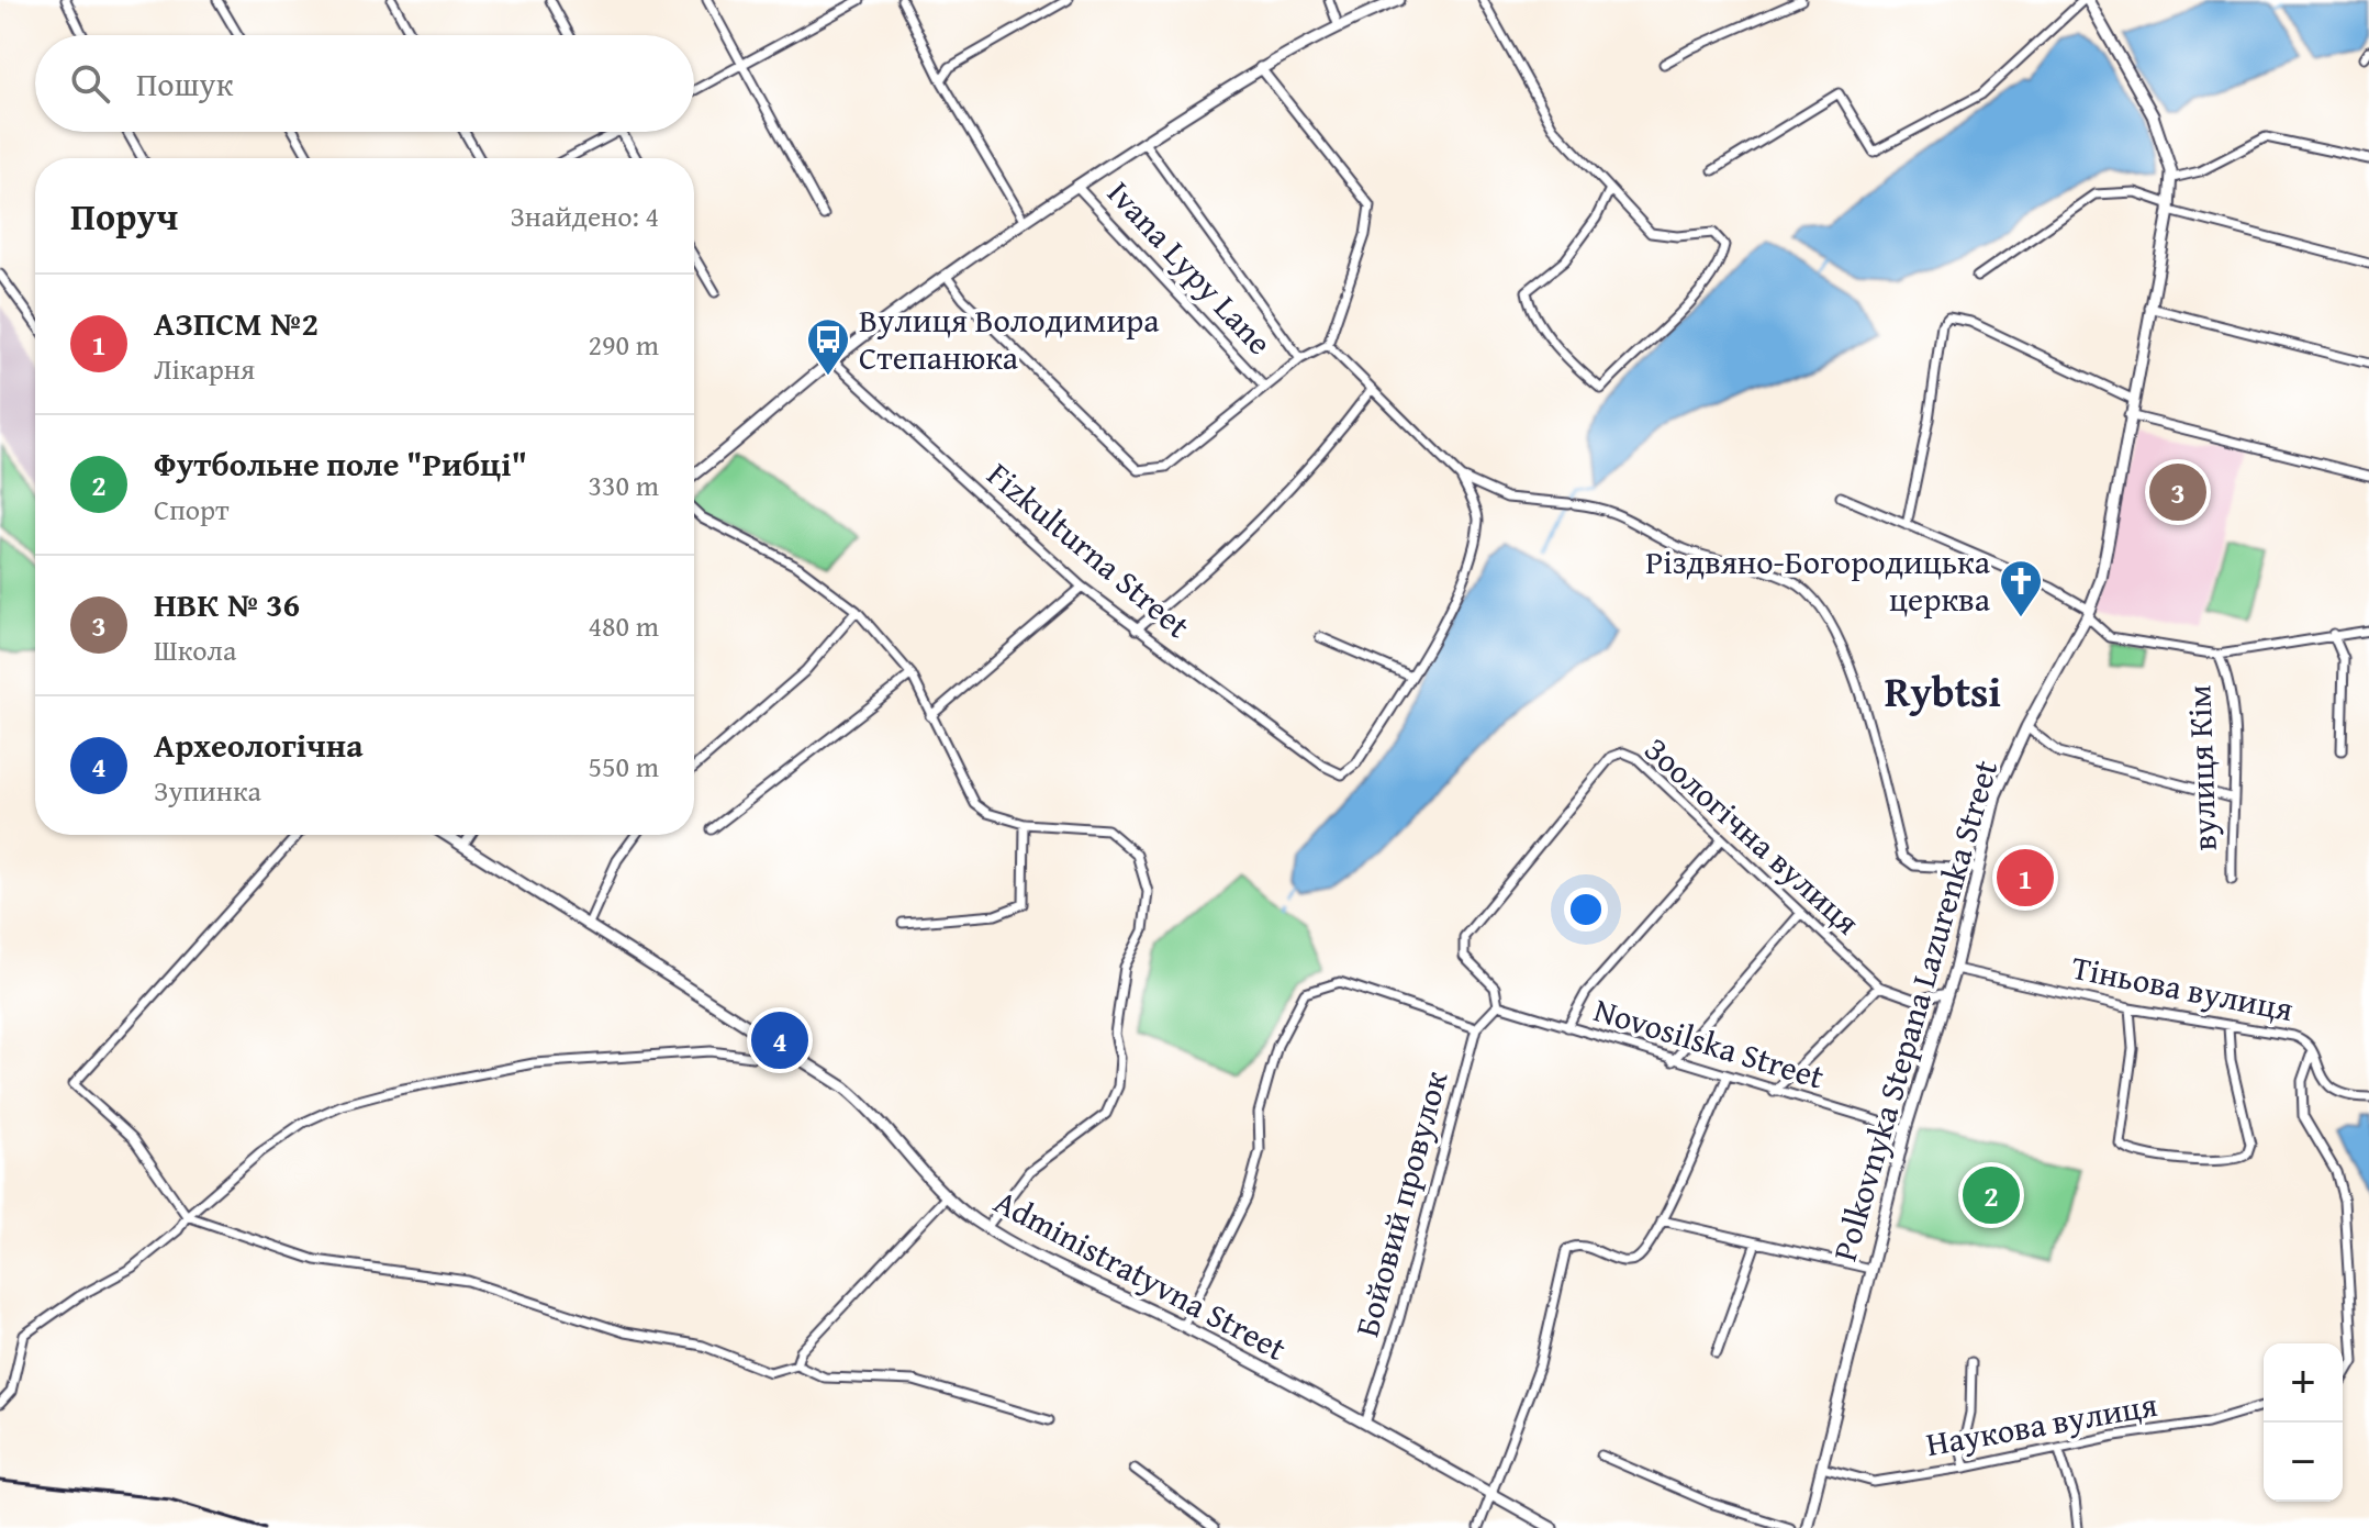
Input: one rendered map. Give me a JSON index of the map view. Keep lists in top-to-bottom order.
{
  "streets": {
    "street": [
      "Ivana Lypy Lane",
      "Fizkulturna Street",
      "вулиця Кім",
      "Зоологічна вулиця",
      "Тіньова вулиця",
      "Polkovnyka Stepana Lazurenka Street",
      "Novosilska Street",
      "Бойовий провулок",
      "Administratyvna Street",
      "Наукова вулиця"
    ]
  },
  "crossings": [
    ["Зоологічна вулиця", "Polkovnyka Stepana Lazurenka Street"],
    ["Зоологічна вулиця", "Novosilska Street"],
    ["Зоологічна вулиця", "Бойовий провулок"],
    ["Тіньова вулиця", "Polkovnyka Stepana Lazurenka Street"],
    ["Polkovnyka Stepana Lazurenka Street", "Novosilska Street"],
    ["Polkovnyka Stepana Lazurenka Street", "Наукова вулиця"],
    ["Novosilska Street", "Бойовий провулок"],
    ["Бойовий провулок", "Administratyvna Street"]
  ],
  "districts": ["Rybtsi"],
  "places": {
    "bus stop": ["Вулиця Володимира Степанюка"],
    "church": ["Різдвяно-Богородицька церква"]
  },
  "page": {
    "search": "Пошук",
    "heading": ["Поруч", "Знайдено: 4"],
    "list": [
      {
        "mark": "1",
        "name": "АЗПСМ №2",
        "note": "Лікарня",
        "value": "290 m"
      },
      {
        "mark": "2",
        "name": "Футбольне поле \"Рибці\"",
        "note": "Спорт",
        "value": "330 m"
      },
      {
        "mark": "3",
        "name": "НВК № 36",
        "note": "Школа",
        "value": "480 m"
      },
      {
        "mark": "4",
        "name": "Археологічна",
        "note": "Зупинка",
        "value": "550 m"
      }
    ],
    "pins": [
      "3",
      "1",
      "4",
      "2"
    ],
    "map_buttons": ["+", "−"]
  }
}
